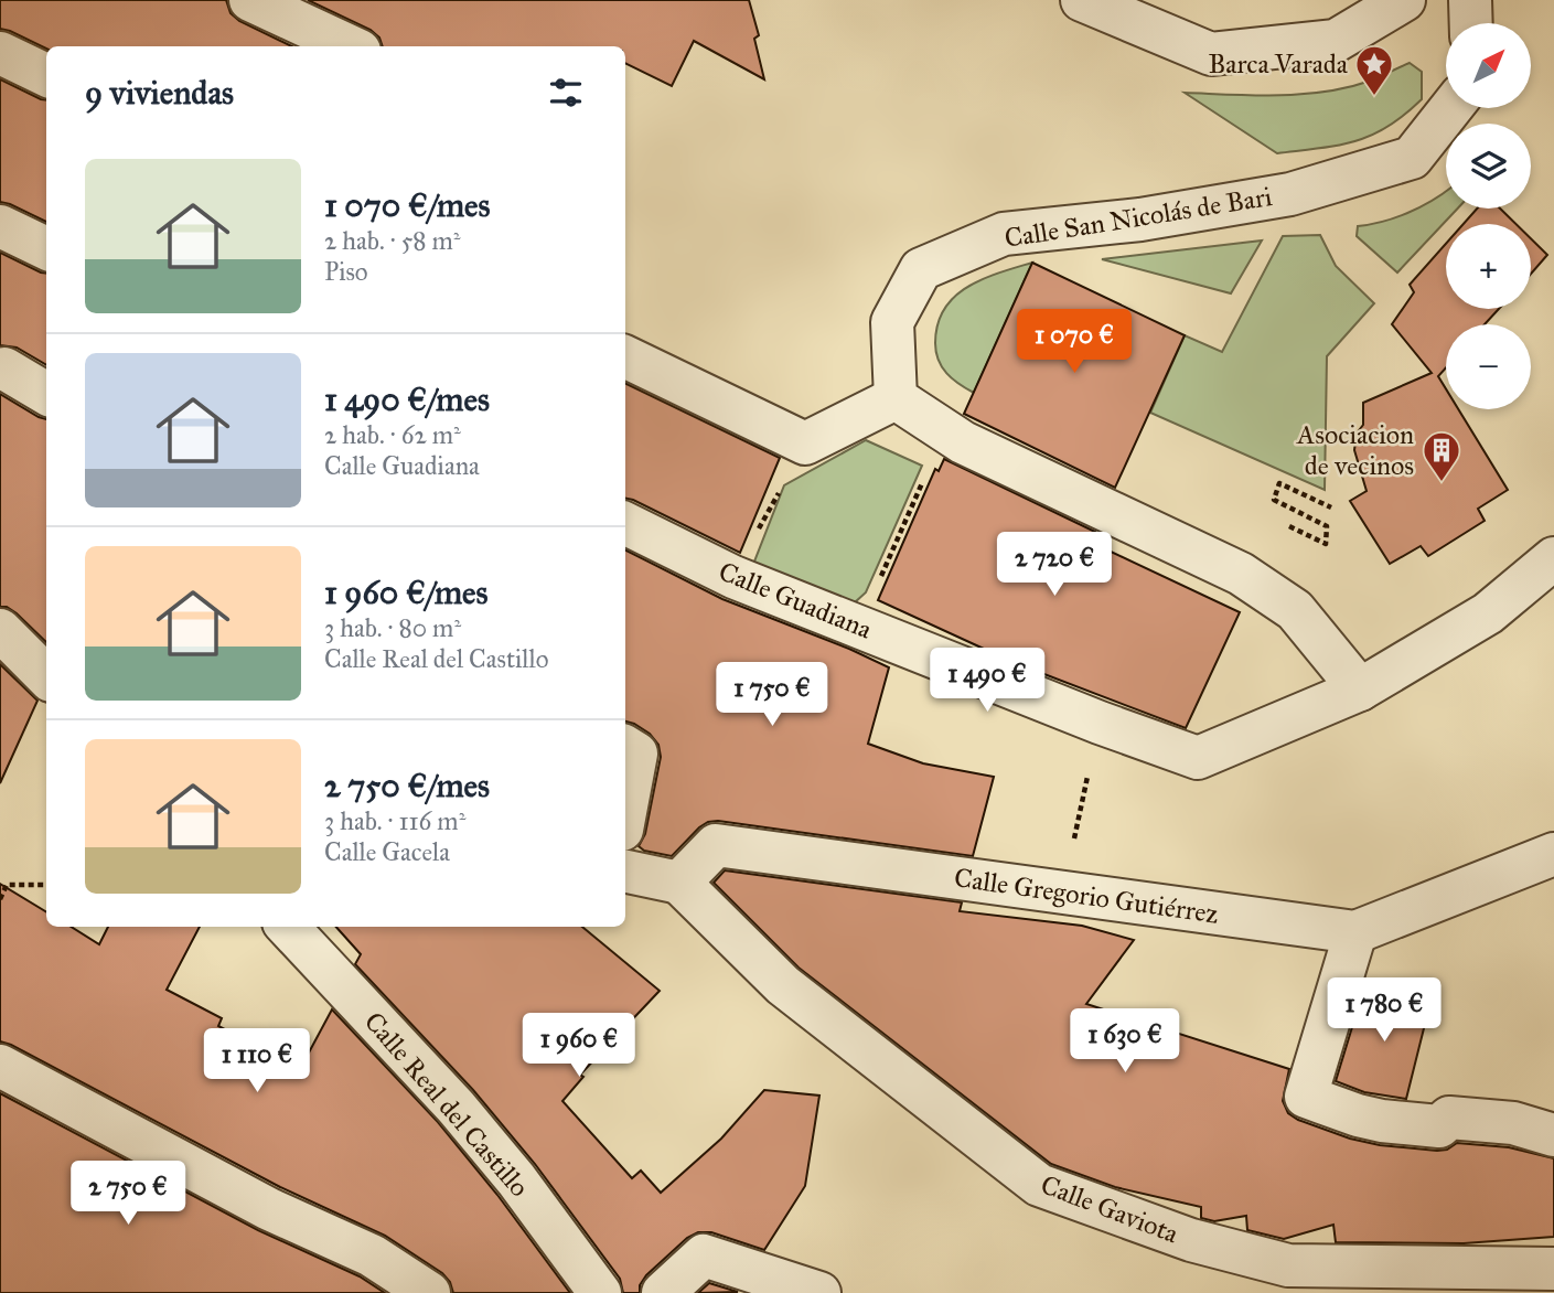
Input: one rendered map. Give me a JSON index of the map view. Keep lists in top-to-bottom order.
{
  "streets": {
    "street": [
      "Calle San Nicolás de Bari",
      "Calle Guadiana",
      "Calle Gregorio Gutiérrez",
      "Calle Real del Castillo",
      "Calle Gaviota"
    ]
  },
  "crossings": [
    ["Calle Gregorio Gutiérrez", "Calle Gaviota"]
  ],
  "places": {
    "place": ["Barca Varada"],
    "building": ["Asociacion de vecinos"]
  },
  "north": "top right",
  "page": {
    "map_buttons": ["+", "−"],
    "heading": "9 viviendas",
    "list": [
      {
        "name": "1 070 €/mes",
        "note": "2 hab. · 58 m² · Piso"
      },
      {
        "name": "1 490 €/mes",
        "note": "2 hab. · 62 m² · Calle Guadiana"
      },
      {
        "name": "1 960 €/mes",
        "note": "3 hab. · 80 m² · Calle Real del Castillo"
      },
      {
        "name": "2 750 €/mes",
        "note": "3 hab. · 116 m² · Calle Gacela"
      }
    ],
    "price": [
      "1 070 €",
      "2 720 €",
      "1 490 €",
      "1 750 €",
      "1 780 €",
      "1 630 €",
      "1 960 €",
      "1 110 €",
      "2 750 €"
    ]
  }
}
